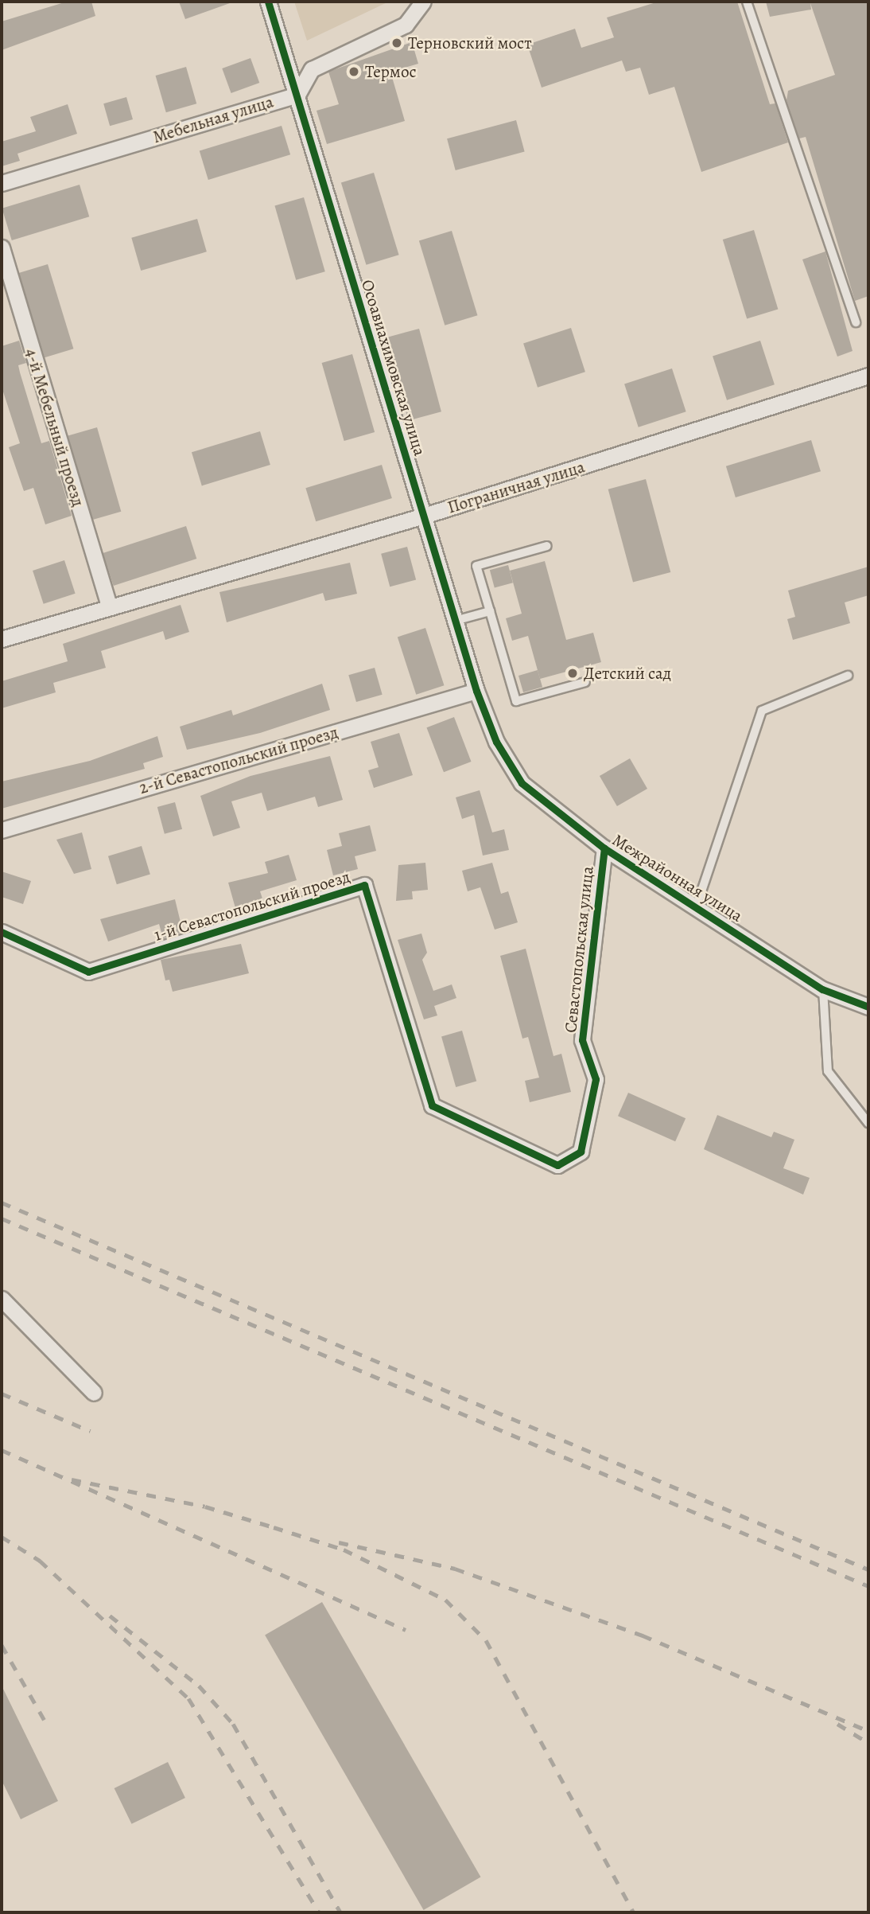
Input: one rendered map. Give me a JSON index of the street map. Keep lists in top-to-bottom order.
{
  "streets": {
    "street": [
      "Мебельная улица",
      "Осоавиахимовская улица",
      "4-й Мебельный проезд",
      "Пограничная улица",
      "2-й Севастопольский проезд",
      "Межрайонная улица",
      "1-й Севастопольский проезд",
      "Севастопольская улица"
    ]
  },
  "crossings": [
    ["Мебельная улица", "Осоавиахимовская улица"],
    ["Осоавиахимовская улица", "Пограничная улица"],
    ["Осоавиахимовская улица", "2-й Севастопольский проезд"],
    ["Осоавиахимовская улица", "Межрайонная улица"],
    ["4-й Мебельный проезд", "Пограничная улица"],
    ["Межрайонная улица", "Севастопольская улица"],
    ["1-й Севастопольский проезд", "Севастопольская улица"]
  ],
  "places": ["Терновский мост", "Термос", "Детский сад"]
}
